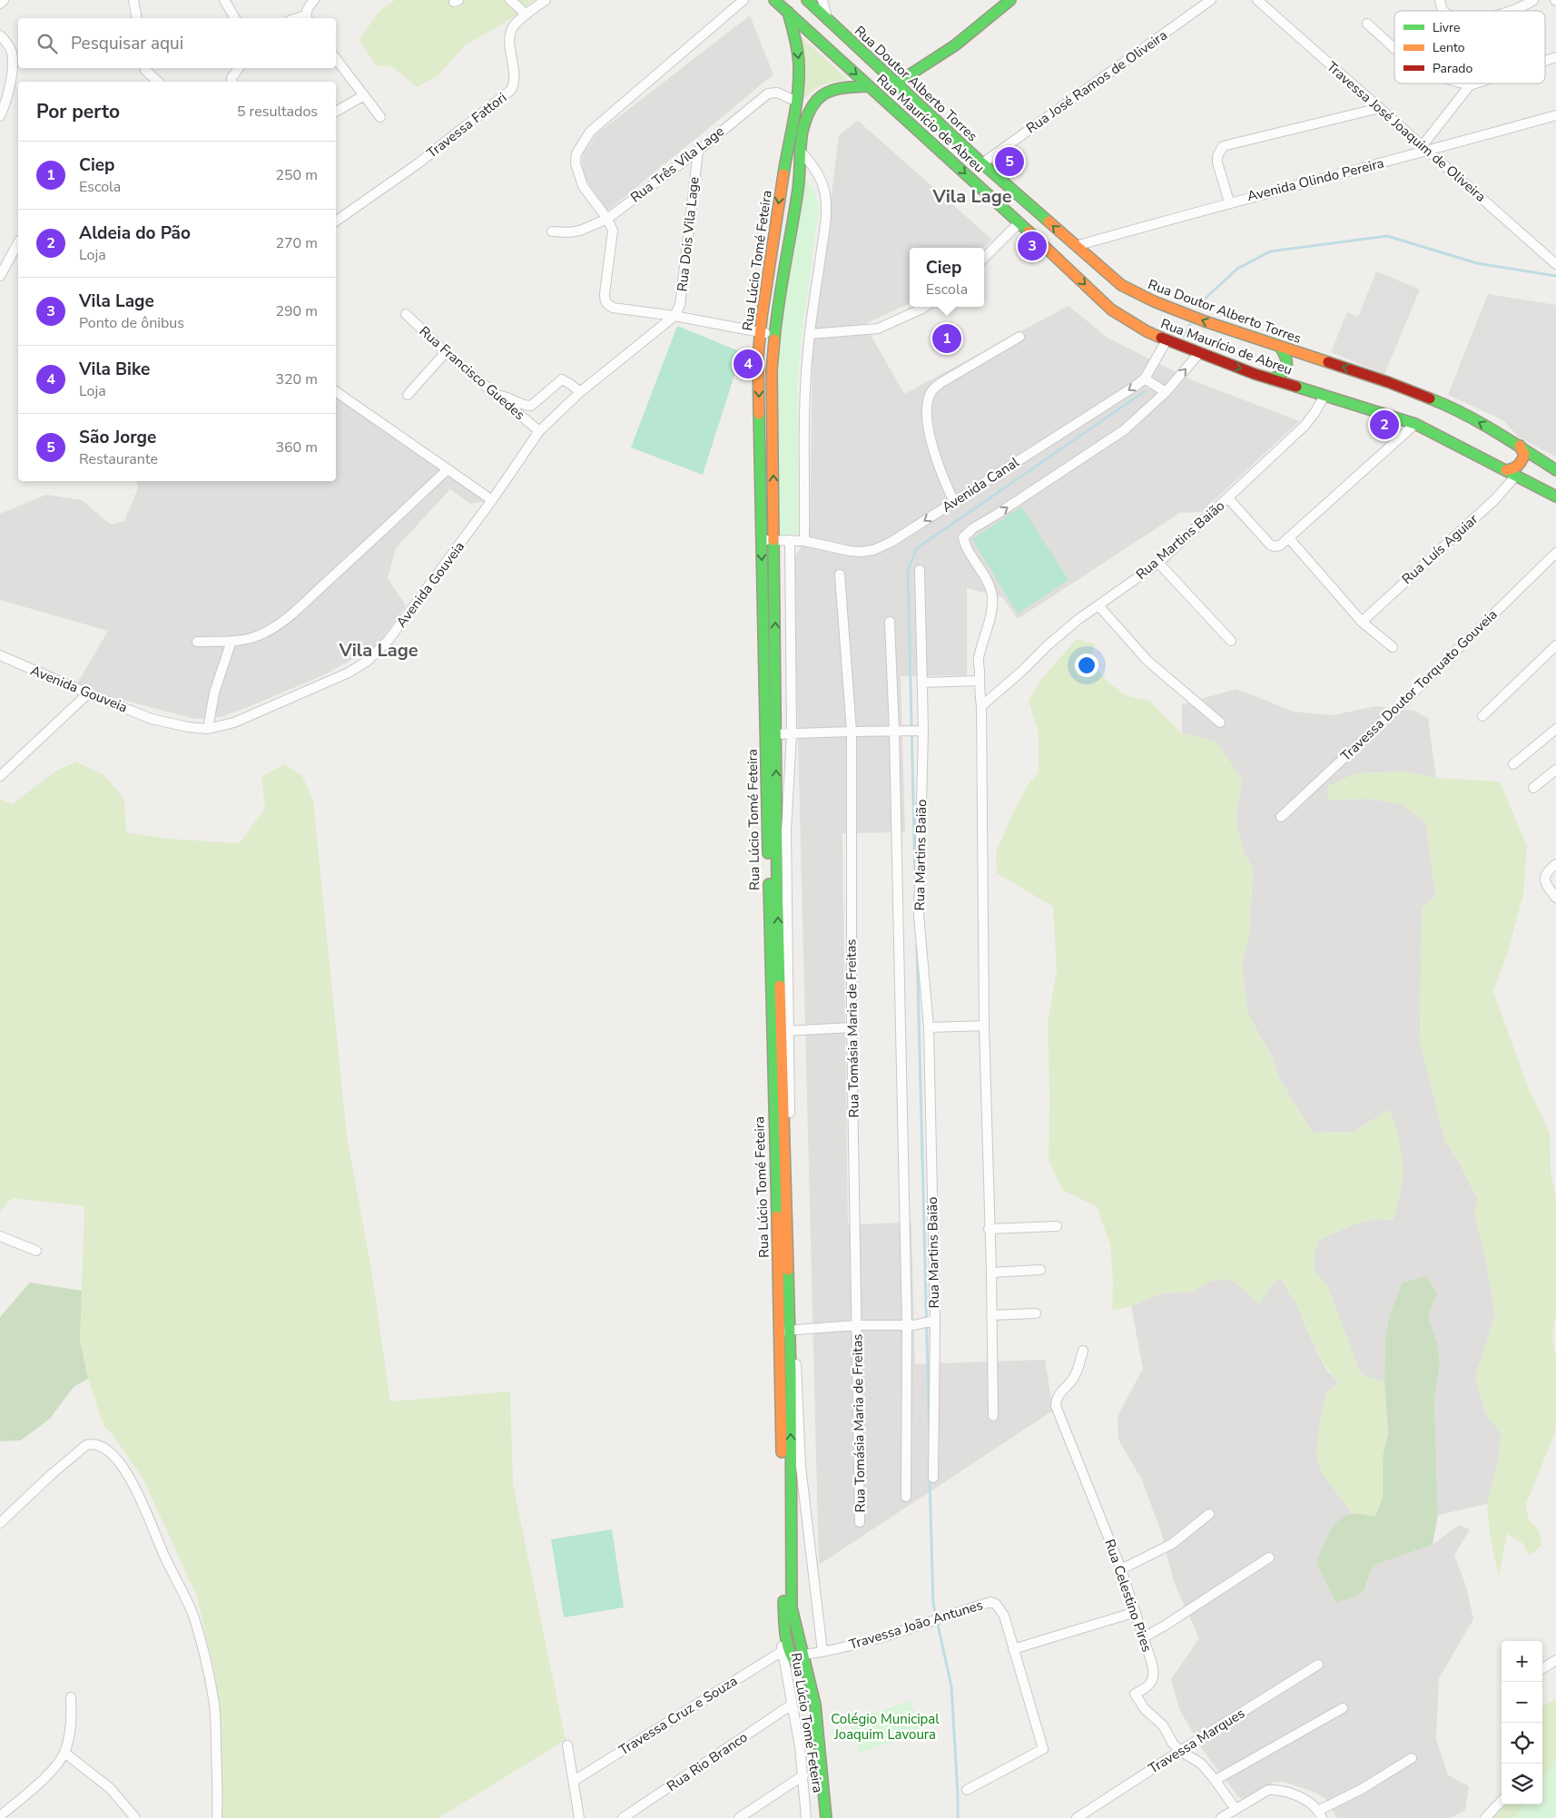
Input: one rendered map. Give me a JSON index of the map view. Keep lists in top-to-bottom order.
{
  "streets": {
    "main road": ["Rua Doutor Alberto Torres", "Rua Maurício de Abreu", "Rua Lúcio Tomé Feteira"],
    "street": [
      "Rua José Ramos de Oliveira",
      "Travessa Fattori",
      "Travessa José Joaquim de Oliveira",
      "Rua Três Vila Lage",
      "Avenida Olindo Pereira",
      "Rua Dois Vila Lage",
      "Rua Francisco Guedes",
      "Avenida Canal",
      "Rua Martins Baião",
      "Rua Luís Aguiar",
      "Avenida Gouveia",
      "Travessa Doutor Torquato Gouveia",
      "Rua Tomásia Maria de Freitas",
      "Rua Celestino Pires",
      "Travessa João Antunes",
      "Travessa Cruz e Souza",
      "Travessa Marques",
      "Rua Rio Branco"
    ]
  },
  "crossings": [
    ["Rua José Ramos de Oliveira", "Rua Doutor Alberto Torres"],
    ["Rua Doutor Alberto Torres", "Avenida Olindo Pereira"],
    ["Rua Maurício de Abreu", "Rua Lúcio Tomé Feteira"],
    ["Rua Maurício de Abreu", "Avenida Canal"],
    ["Rua Maurício de Abreu", "Rua Martins Baião"],
    ["Rua Maurício de Abreu", "Rua Luís Aguiar"],
    ["Travessa José Joaquim de Oliveira", "Avenida Olindo Pereira"],
    ["Rua Três Vila Lage", "Rua Dois Vila Lage"],
    ["Rua Três Vila Lage", "Rua Lúcio Tomé Feteira"],
    ["Rua Dois Vila Lage", "Avenida Gouveia"],
    ["Rua Lúcio Tomé Feteira", "Avenida Canal"],
    ["Rua Lúcio Tomé Feteira", "Rua Tomásia Maria de Freitas"],
    ["Rua Lúcio Tomé Feteira", "Travessa João Antunes"],
    ["Rua Lúcio Tomé Feteira", "Travessa Cruz e Souza"],
    ["Rua Lúcio Tomé Feteira", "Rua Rio Branco"],
    ["Rua Francisco Guedes", "Avenida Gouveia"],
    ["Rua Martins Baião", "Rua Tomásia Maria de Freitas"],
    ["Rua Celestino Pires", "Travessa Marques"]
  ],
  "one_way": ["Rua Doutor Alberto Torres", "Rua Maurício de Abreu", "Avenida Canal"],
  "districts": ["Vila Lage", "Vila Lage"],
  "parks": ["Colégio Municipal Joaquim Lavoura"],
  "legend": ["Livre", "Lento", "Parado"],
  "page": {
    "search": "Pesquisar aqui",
    "heading": ["Por perto", "5 resultados"],
    "list": [
      {
        "mark": "1",
        "name": "Ciep",
        "note": "Escola",
        "value": "250 m"
      },
      {
        "mark": "2",
        "name": "Aldeia do Pão",
        "note": "Loja",
        "value": "270 m"
      },
      {
        "mark": "3",
        "name": "Vila Lage",
        "note": "Ponto de ônibus",
        "value": "290 m"
      },
      {
        "mark": "4",
        "name": "Vila Bike",
        "note": "Loja",
        "value": "320 m"
      },
      {
        "mark": "5",
        "name": "São Jorge",
        "note": "Restaurante",
        "value": "360 m"
      }
    ],
    "pins": [
      "5",
      "3",
      "1",
      "4",
      "2"
    ],
    "popup": ["Ciep", "Escola"],
    "map_buttons": ["+", "−"]
  }
}
